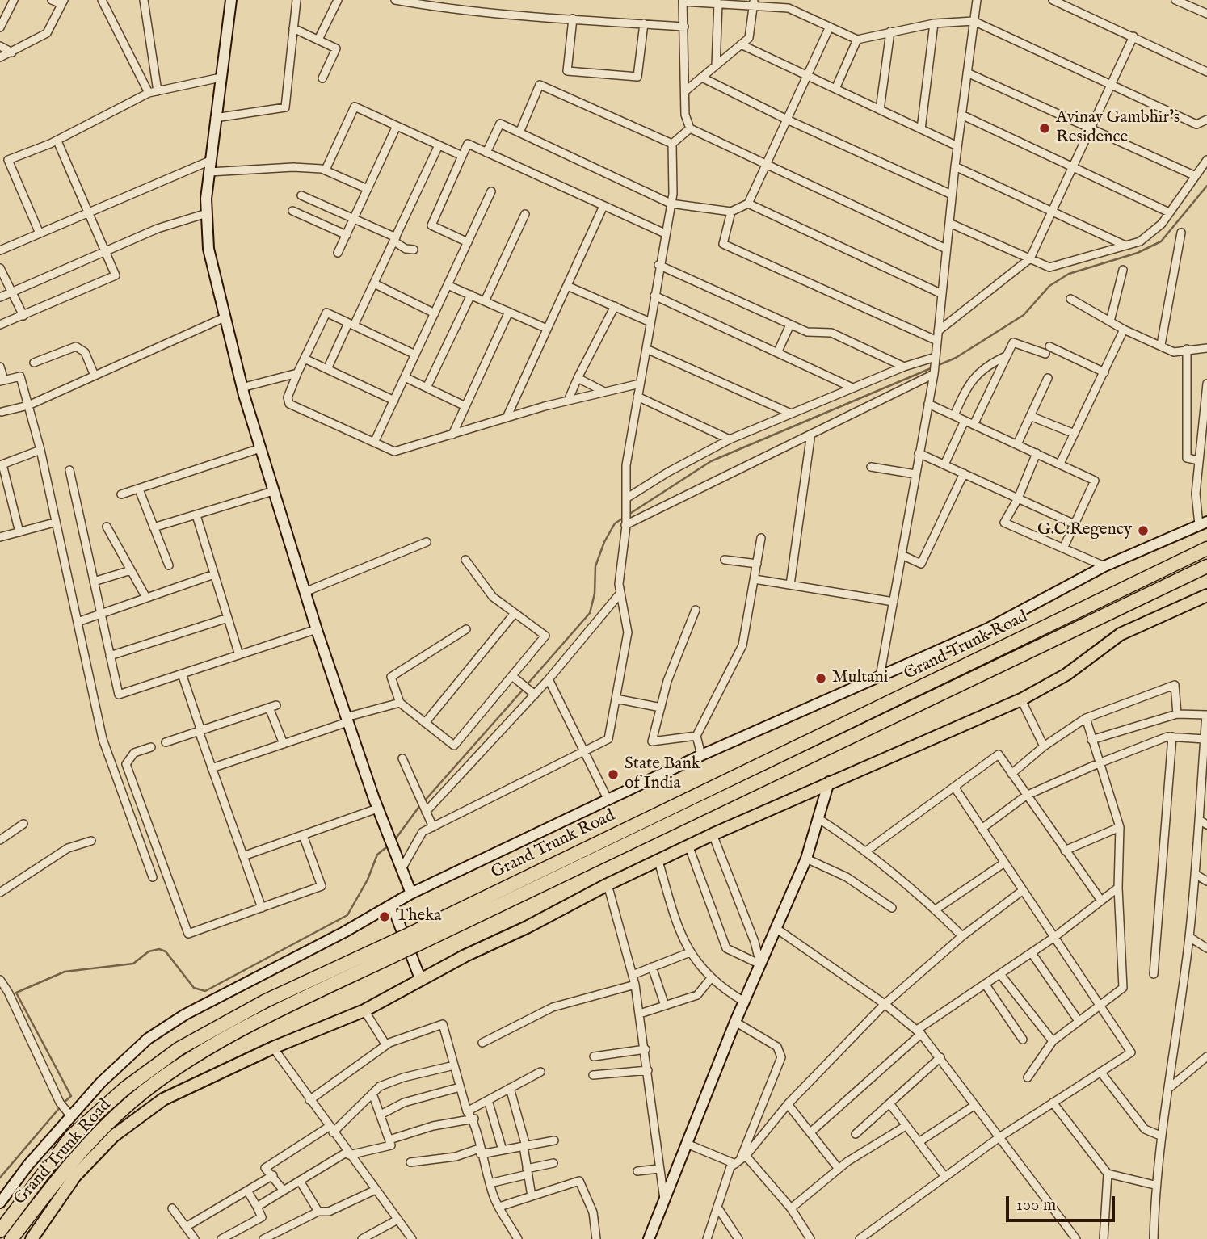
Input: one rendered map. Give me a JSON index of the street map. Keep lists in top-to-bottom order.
{
  "streets": {
    "highway": ["Grand Trunk Road"]
  },
  "places": [
    "Avinav Gambhir's Residence",
    "G.C.Regency",
    "Multani",
    "State Bank of India",
    "Theka"
  ],
  "scale_bar": "100 m"
}
